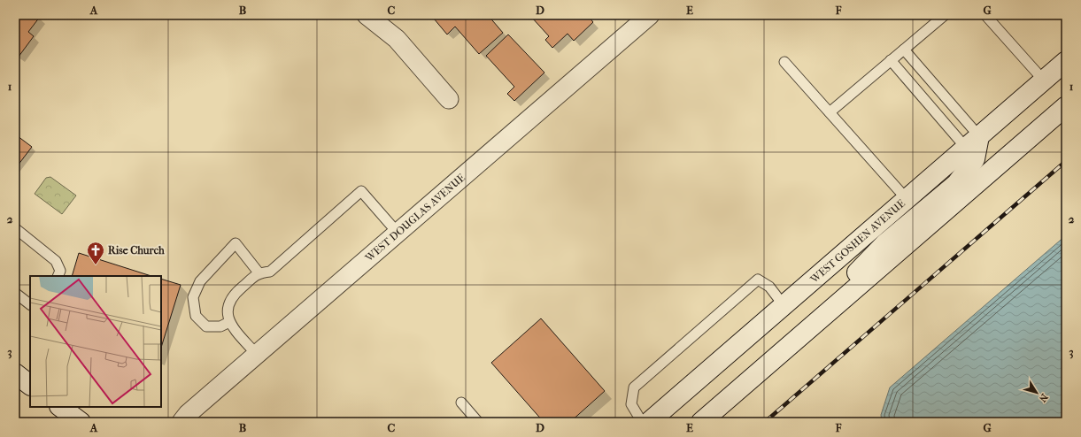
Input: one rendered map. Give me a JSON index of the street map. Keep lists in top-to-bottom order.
{
  "streets": {
    "main road": ["WEST GOSHEN AVENUE"],
    "street": ["WEST DOUGLAS AVENUE"]
  },
  "places": {
    "church": ["Rise Church"]
  },
  "north": "bottom right",
  "grid": {
    "columns": [
      "A",
      "B",
      "C",
      "D",
      "E",
      "F",
      "G"
    ],
    "rows": ["1", "2", "3"]
  }
}
